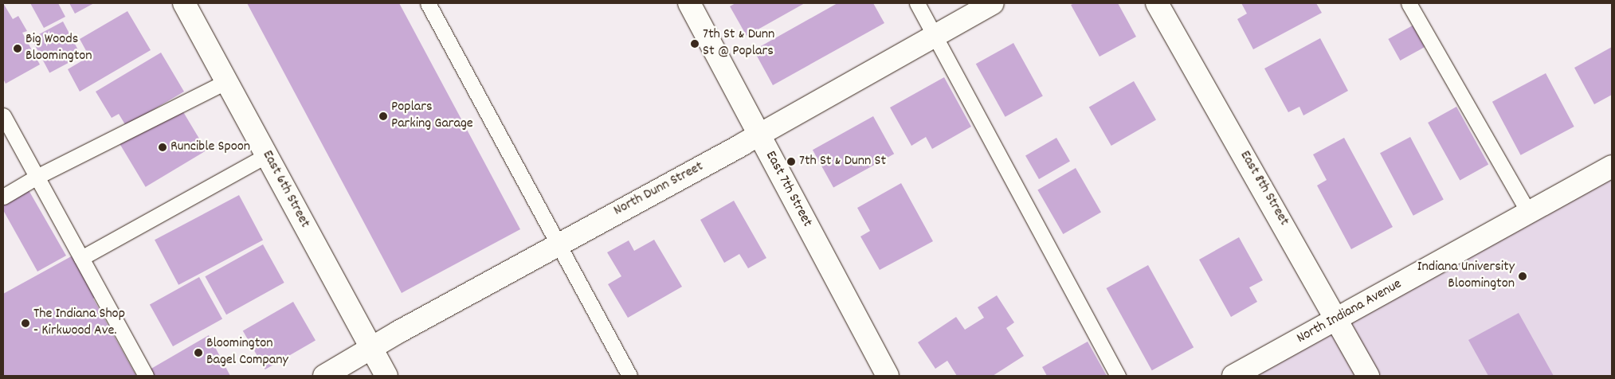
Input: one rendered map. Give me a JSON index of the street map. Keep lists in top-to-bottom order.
{
  "streets": {
    "street": [
      "East 8th Street",
      "East 6th Street",
      "North Dunn Street",
      "East 7th Street",
      "North Indiana Avenue"
    ]
  },
  "crossings": [
    ["East 8th Street", "North Indiana Avenue"],
    ["East 6th Street", "North Dunn Street"],
    ["North Dunn Street", "East 7th Street"]
  ],
  "places": [
    "7th St & Dunn St @ Poplars",
    "Big Woods Bloomington",
    "Poplars Parking Garage",
    "Runcible Spoon",
    "7th St & Dunn St",
    "Indiana University Bloomington",
    "The Indiana Shop - Kirkwood Ave.",
    "Bloomington Bagel Company"
  ]
}
